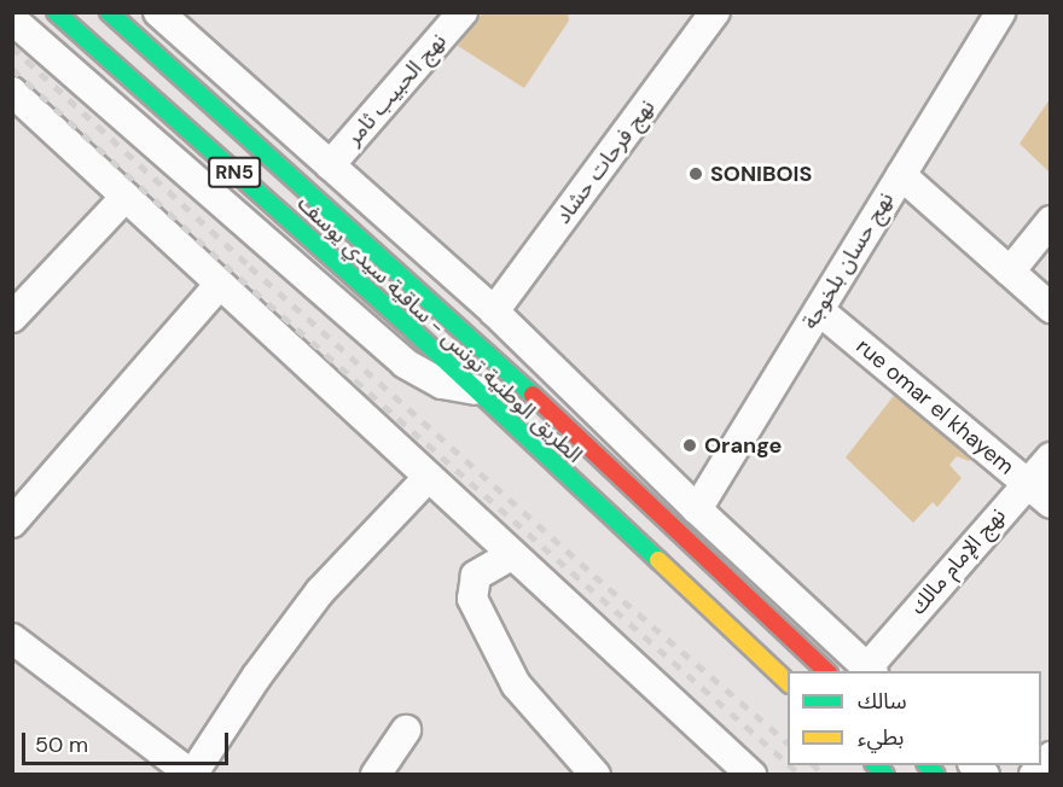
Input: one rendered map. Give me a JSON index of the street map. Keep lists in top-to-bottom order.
{
  "streets": {
    "highway": ["RN5", "الطريق الوطنية تونس - ساقية سيدي يوسف"],
    "street": [
      "نهج الحبيب ثامر",
      "نهج فرحات حشاد",
      "نهج حسان بلخوجة",
      "rue omar el khayem",
      "نهج الإمام مالك"
    ]
  },
  "crossings": [
    ["نهج حسان بلخوجة", "rue omar el khayem"],
    ["rue omar el khayem", "نهج الإمام مالك"]
  ],
  "places": ["SONIBOIS", "Orange"],
  "legend": ["سالك", "بطيء"],
  "scale_bar": "50 m"
}
